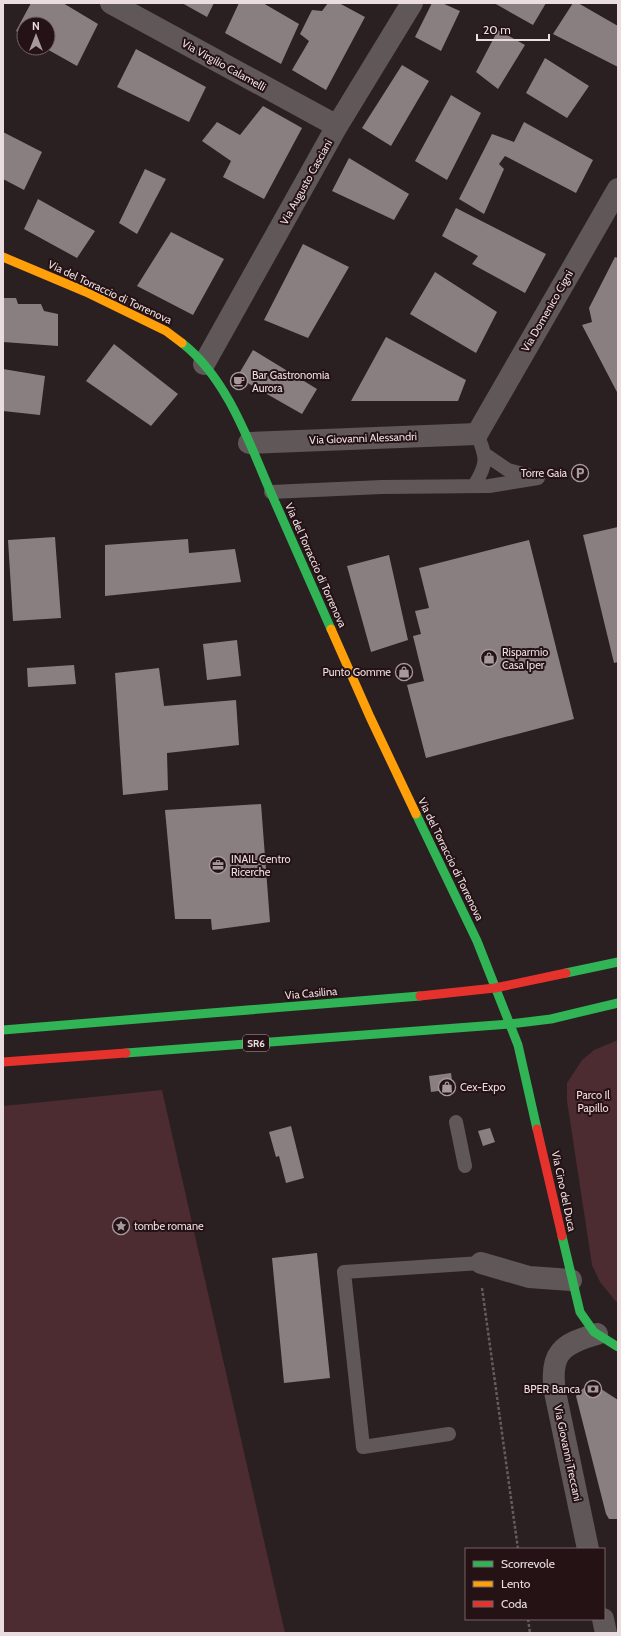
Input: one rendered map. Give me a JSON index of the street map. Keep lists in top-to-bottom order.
{
  "streets": {
    "street": [
      "Via Virgilio Calamelli",
      "Via Augusto Casciani",
      "Via del Torraccio di Torrenova",
      "Via Domenico Cigni",
      "Via Giovanni Alessandri",
      "Via Casilina",
      "SR6",
      "Via Cino del Duca",
      "Via Giovanni Treccani"
    ]
  },
  "crossings": [
    ["Via Virgilio Calamelli", "Via Augusto Casciani"],
    ["Via Augusto Casciani", "Via del Torraccio di Torrenova"],
    ["Via del Torraccio di Torrenova", "Via Giovanni Alessandri"],
    ["Via del Torraccio di Torrenova", "Via Casilina"],
    ["Via del Torraccio di Torrenova", "SR6"],
    ["Via del Torraccio di Torrenova", "Via Cino del Duca"],
    ["Via Domenico Cigni", "Via Giovanni Alessandri"],
    ["SR6", "Via Cino del Duca"],
    ["Via Cino del Duca", "Via Giovanni Treccani"]
  ],
  "parks": ["Parco Il Papillo"],
  "places": {
    "cafe": ["Bar Gastronomia Aurora"],
    "parking": ["Torre Gaia"],
    "shop": ["Risparmio Casa Iper", "Punto Gomme", "Cex-Expo"],
    "office": ["INAIL Centro Ricerche"],
    "place": ["tombe romane"],
    "bank": ["BPER Banca"]
  },
  "legend": ["Scorrevole", "Lento", "Coda"],
  "scale_bar": "20 m",
  "north": "top"
}
